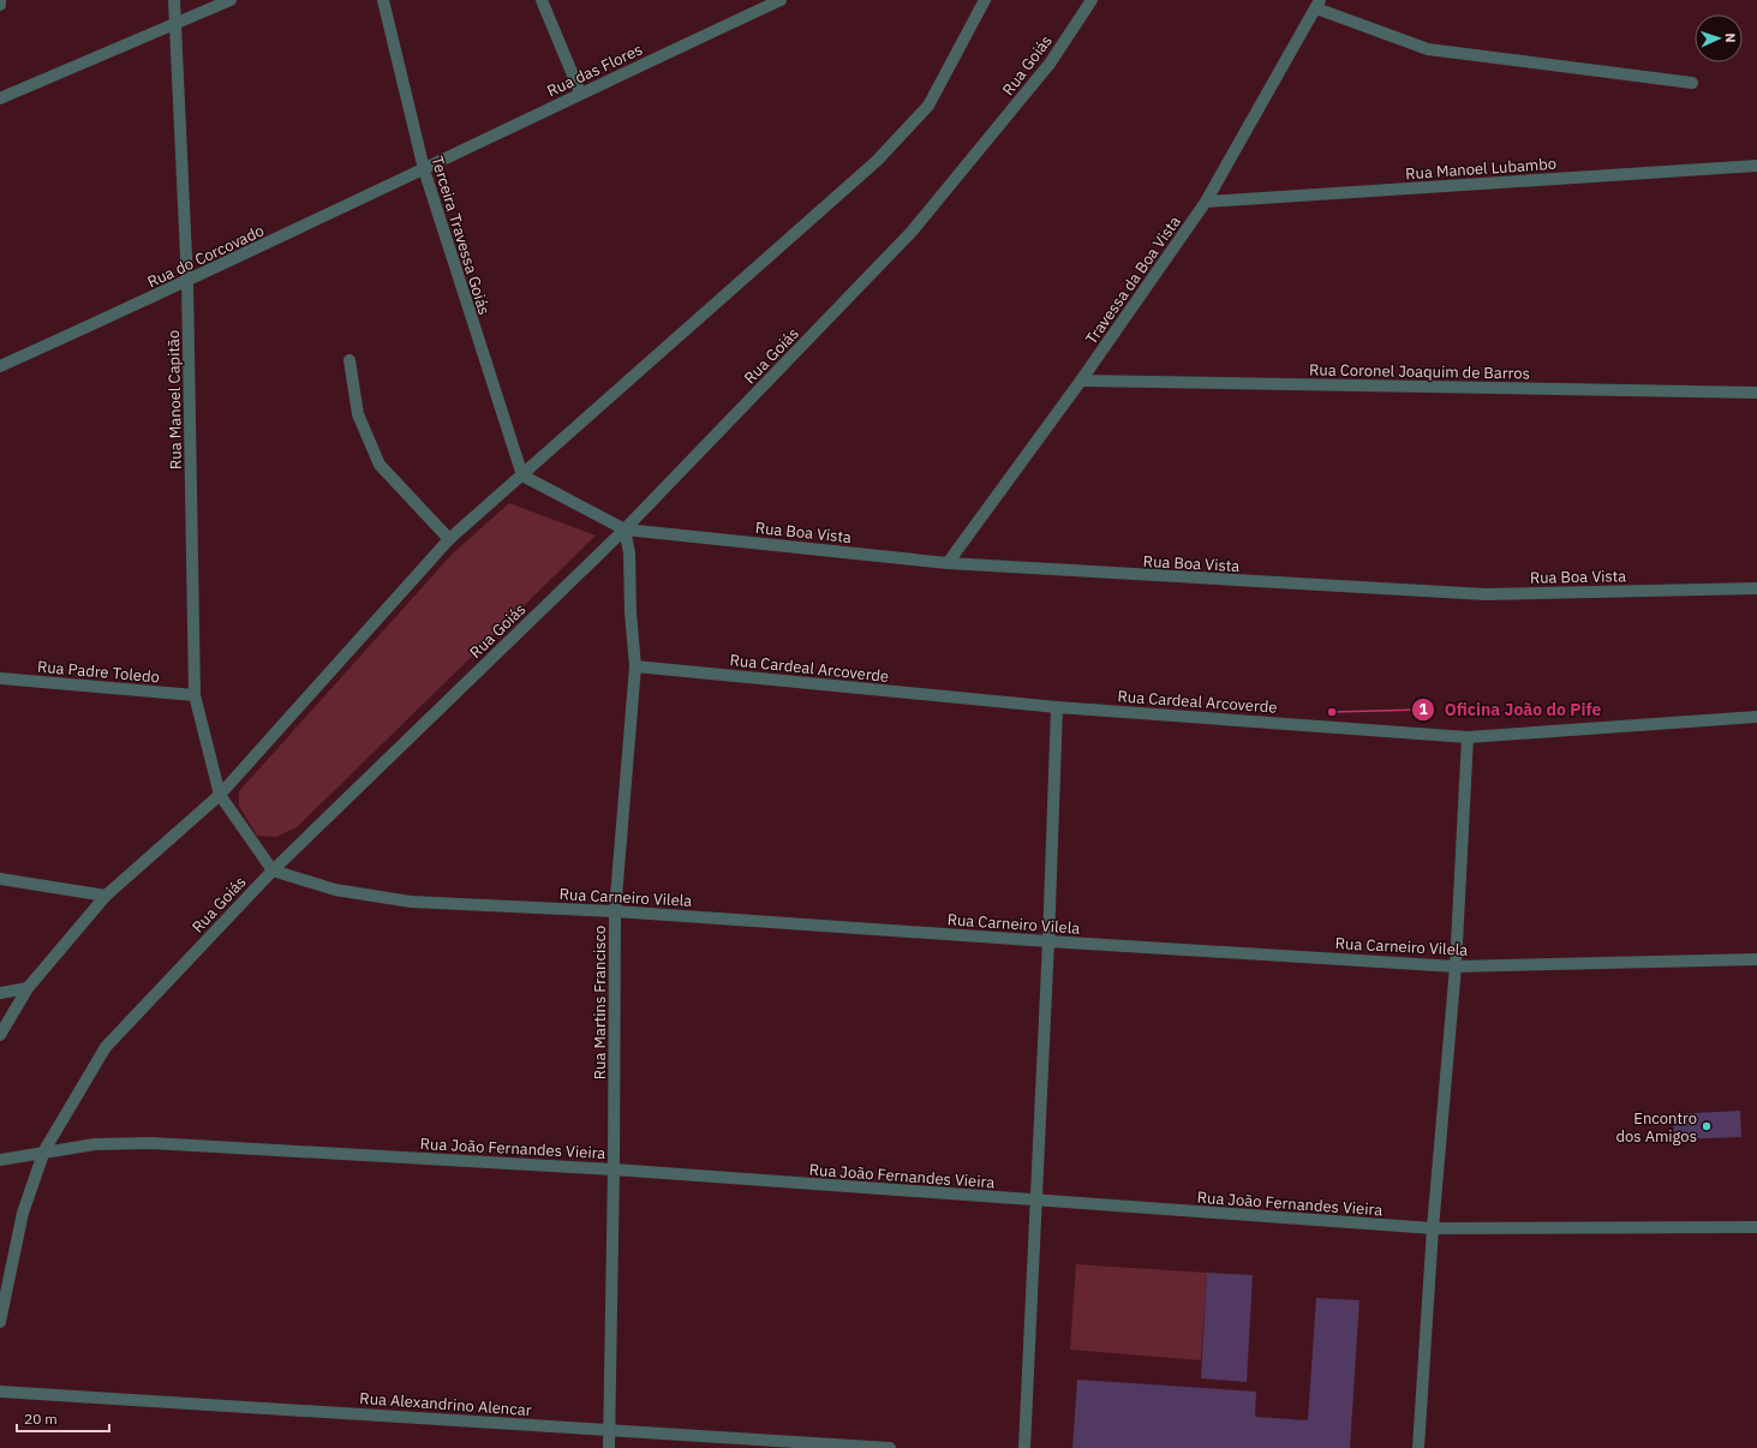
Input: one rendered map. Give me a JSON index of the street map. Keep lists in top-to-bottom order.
{
  "streets": {
    "street": [
      "Rua Goiás",
      "Rua das Flores",
      "Rua Manoel Lubambo",
      "Terceira Travessa Goiás",
      "Rua do Corcovado",
      "Travessa da Boa Vista",
      "Rua Coronel Joaquim de Barros",
      "Rua Manoel Capitão",
      "Rua Boa Vista",
      "Rua Cardeal Arcoverde",
      "Rua Padre Toledo",
      "Rua Carneiro Vilela",
      "Rua Martins Francisco",
      "Rua João Fernandes Vieira",
      "Rua Alexandrino Alencar"
    ]
  },
  "crossings": [
    ["Rua Goiás", "Rua Boa Vista"],
    ["Rua Goiás", "Rua Carneiro Vilela"],
    ["Rua Goiás", "Rua Martins Francisco"],
    ["Rua Goiás", "Rua João Fernandes Vieira"],
    ["Rua das Flores", "Terceira Travessa Goiás"],
    ["Rua das Flores", "Rua do Corcovado"],
    ["Rua Manoel Lubambo", "Travessa da Boa Vista"],
    ["Terceira Travessa Goiás", "Rua do Corcovado"],
    ["Rua do Corcovado", "Rua Manoel Capitão"],
    ["Travessa da Boa Vista", "Rua Coronel Joaquim de Barros"],
    ["Travessa da Boa Vista", "Rua Boa Vista"],
    ["Rua Manoel Capitão", "Rua Padre Toledo"],
    ["Rua Boa Vista", "Rua Martins Francisco"],
    ["Rua Cardeal Arcoverde", "Rua Martins Francisco"],
    ["Rua Carneiro Vilela", "Rua Martins Francisco"],
    ["Rua Martins Francisco", "Rua João Fernandes Vieira"],
    ["Rua Martins Francisco", "Rua Alexandrino Alencar"]
  ],
  "places": ["Oficina João do Pife", "Encontro dos Amigos"],
  "scale_bar": "20 m",
  "north": "right"
}
